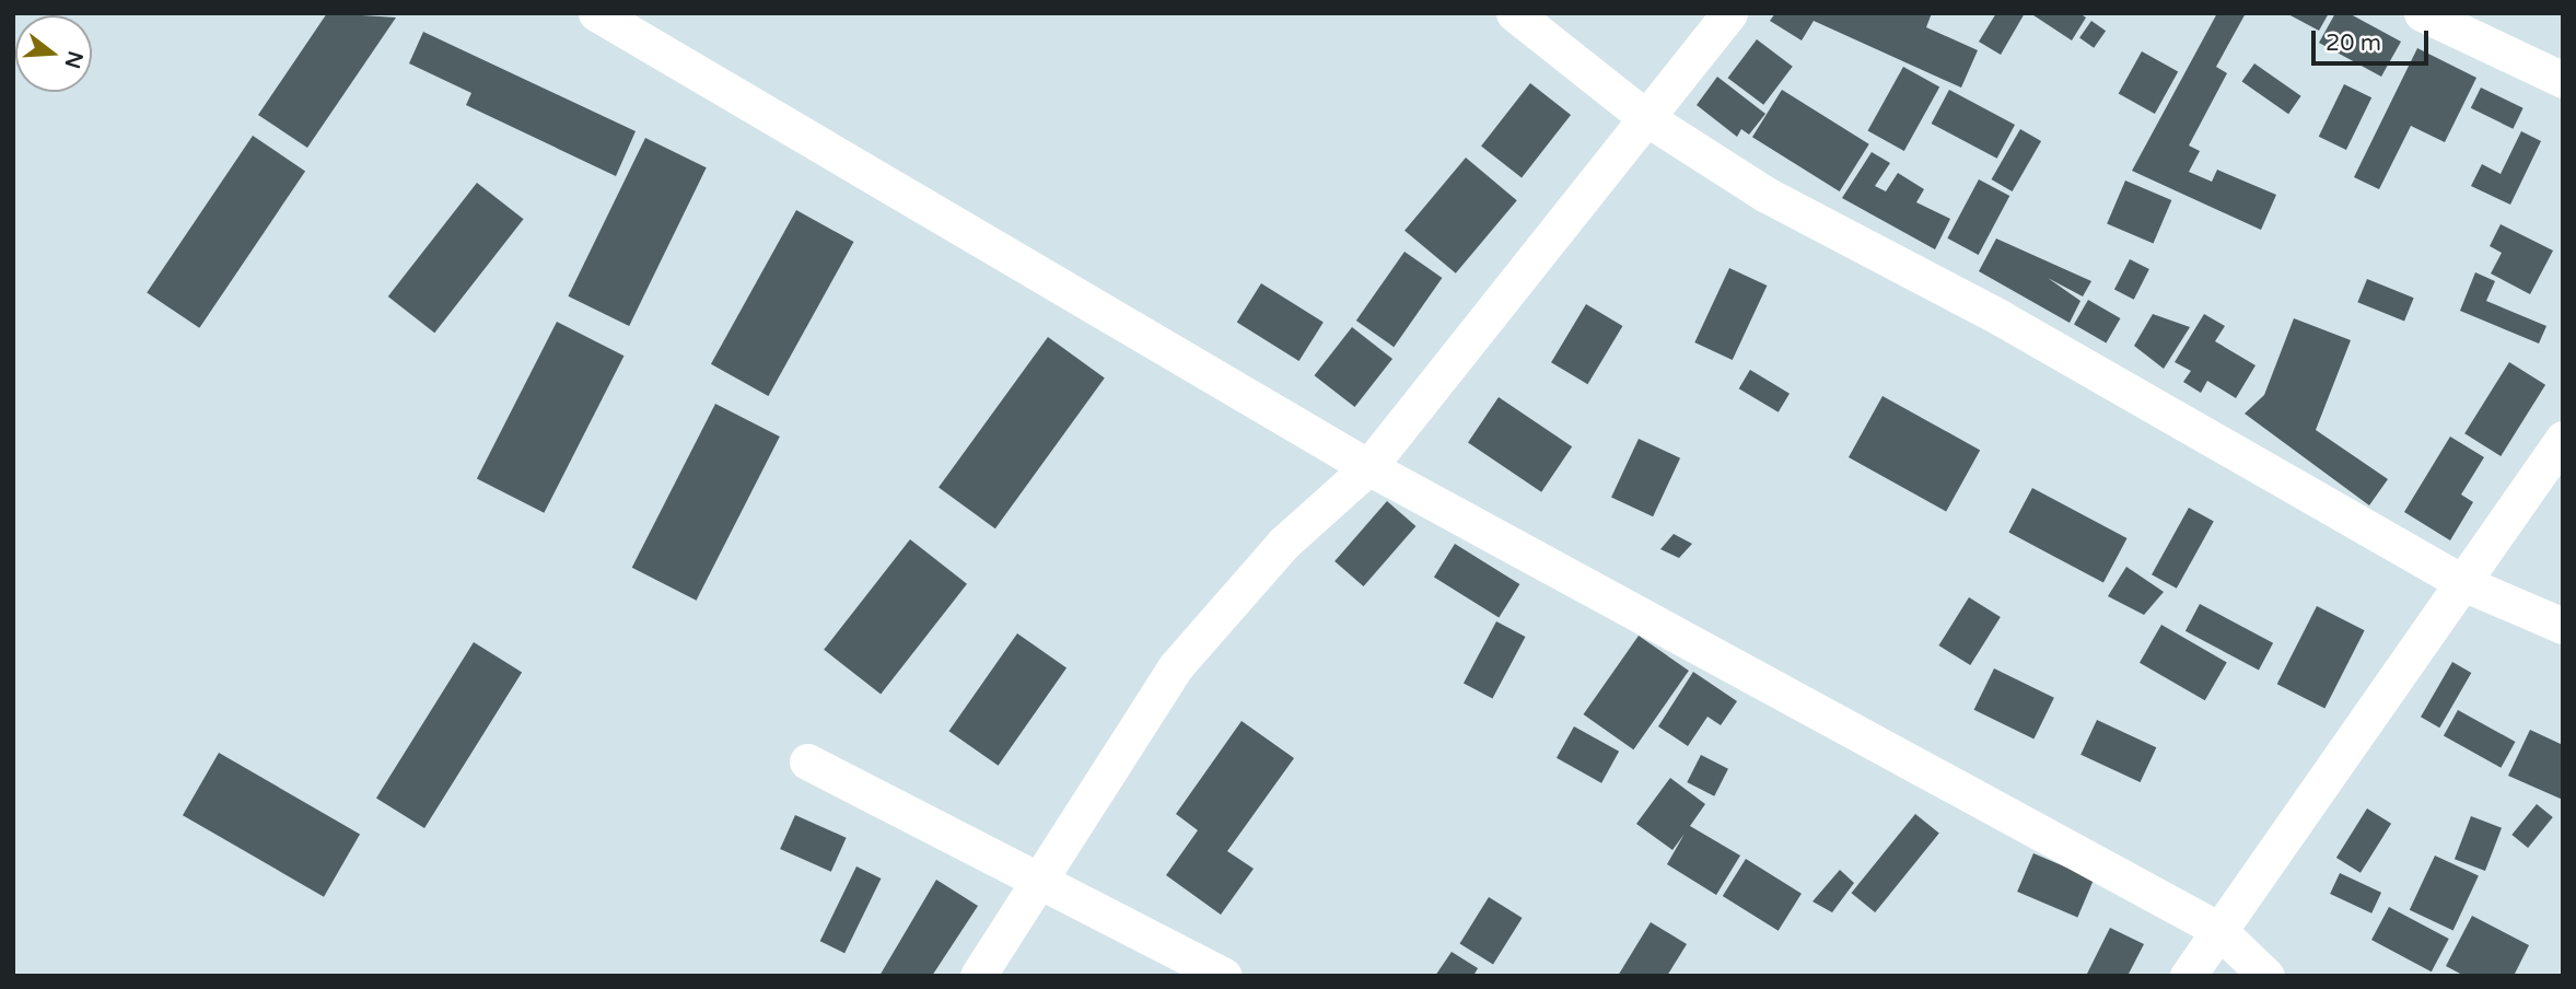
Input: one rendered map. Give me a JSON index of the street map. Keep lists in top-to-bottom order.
{
  "scale_bar": "20 m",
  "north": "right"
}
